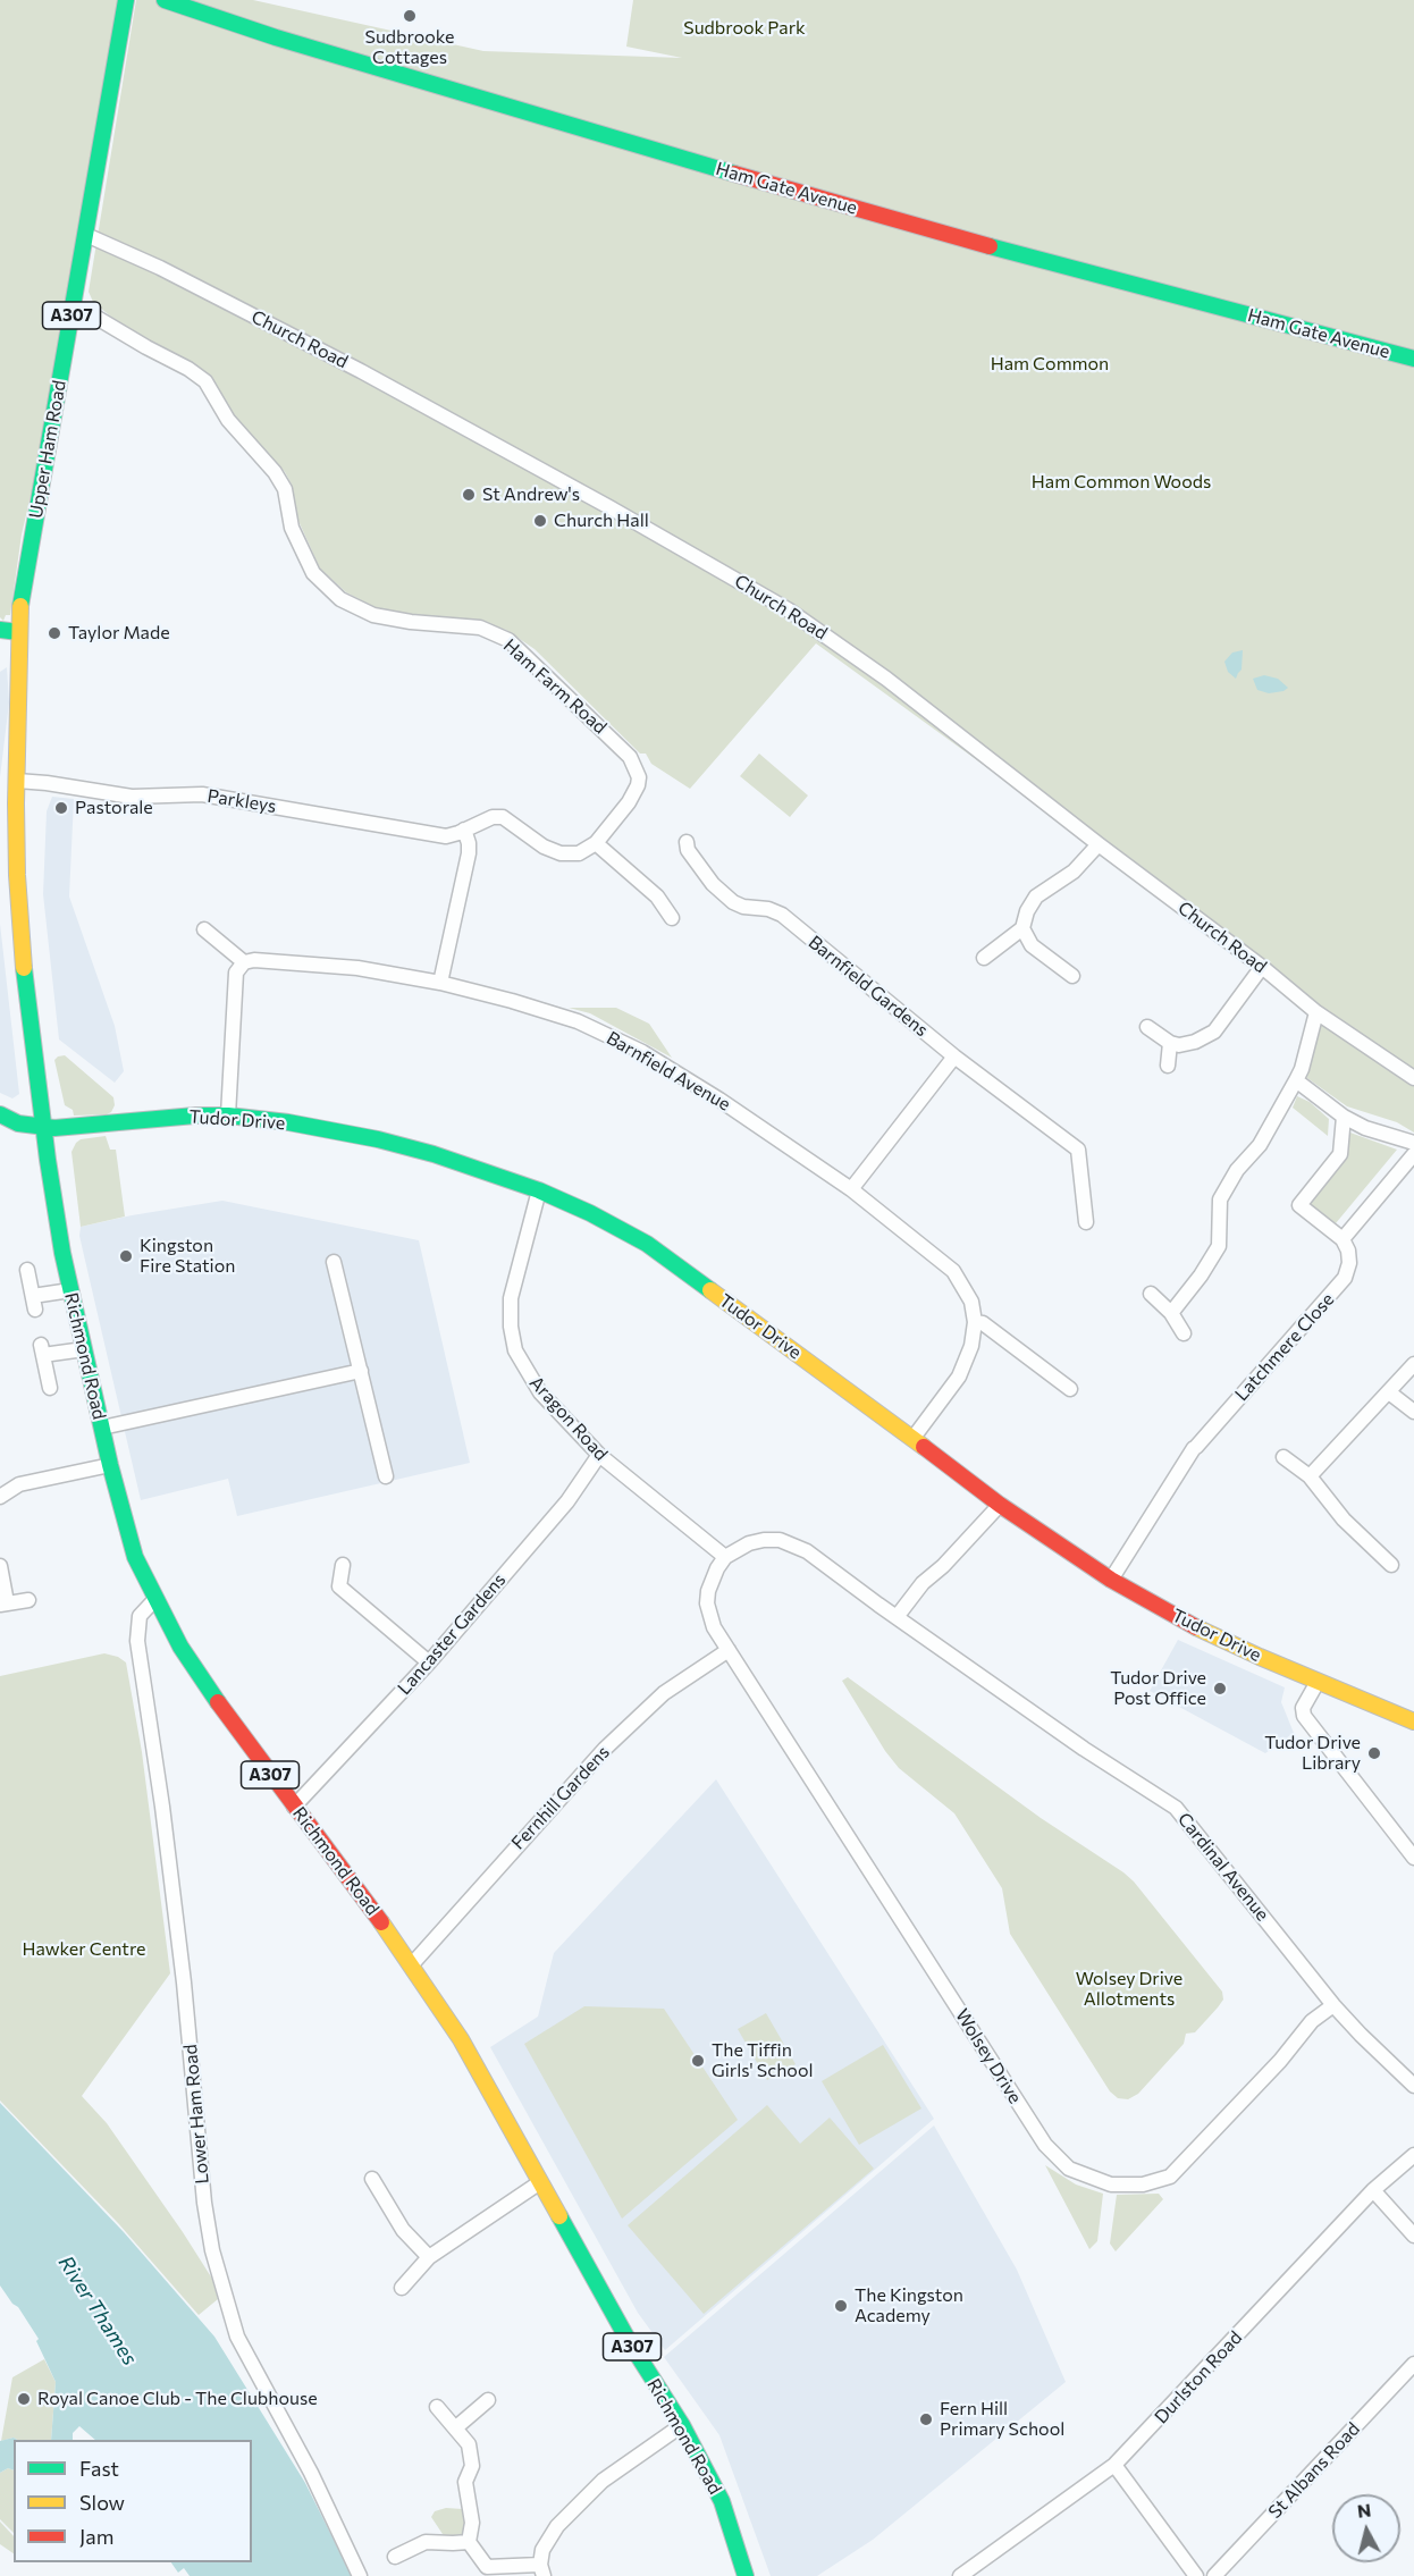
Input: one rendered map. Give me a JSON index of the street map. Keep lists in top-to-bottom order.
{
  "streets": {
    "main road": [
      "Ham Gate Avenue",
      "A307",
      "Upper Ham Road",
      "Tudor Drive",
      "Richmond Road"
    ],
    "street": [
      "Church Road",
      "Ham Farm Road",
      "Parkleys",
      "Barnfield Gardens",
      "Barnfield Avenue",
      "Latchmere Close",
      "Aragon Road",
      "Lancaster Gardens",
      "Fernhill Gardens",
      "Cardinal Avenue",
      "Wolsey Drive",
      "Lower Ham Road",
      "Durlston Road",
      "St Albans Road"
    ]
  },
  "crossings": [
    ["Church Road", "Upper Ham Road"],
    ["Upper Ham Road", "Ham Farm Road"],
    ["Upper Ham Road", "Parkleys"],
    ["Upper Ham Road", "Richmond Road"],
    ["Ham Farm Road", "Parkleys"],
    ["Tudor Drive", "Latchmere Close"],
    ["Tudor Drive", "Richmond Road"],
    ["Tudor Drive", "Aragon Road"],
    ["Richmond Road", "Lancaster Gardens"],
    ["Richmond Road", "Fernhill Gardens"],
    ["Richmond Road", "Lower Ham Road"],
    ["Aragon Road", "Lancaster Gardens"],
    ["Fernhill Gardens", "Wolsey Drive"],
    ["Cardinal Avenue", "Wolsey Drive"]
  ],
  "water": ["River Thames"],
  "parks": [
    "Sudbrook Park",
    "Ham Common",
    "Ham Common Woods",
    "Hawker Centre",
    "Wolsey Drive Allotments"
  ],
  "places": [
    "Sudbrooke Cottages",
    "St Andrew's",
    "Church Hall",
    "Taylor Made",
    "Pastorale",
    "Kingston Fire Station",
    "Tudor Drive Post Office",
    "Tudor Drive Library",
    "The Tiffin Girls' School",
    "The Kingston Academy",
    "Royal Canoe Club - The Clubhouse",
    "Fern Hill Primary School"
  ],
  "legend": ["Fast", "Slow", "Jam"],
  "north": "top"
}
